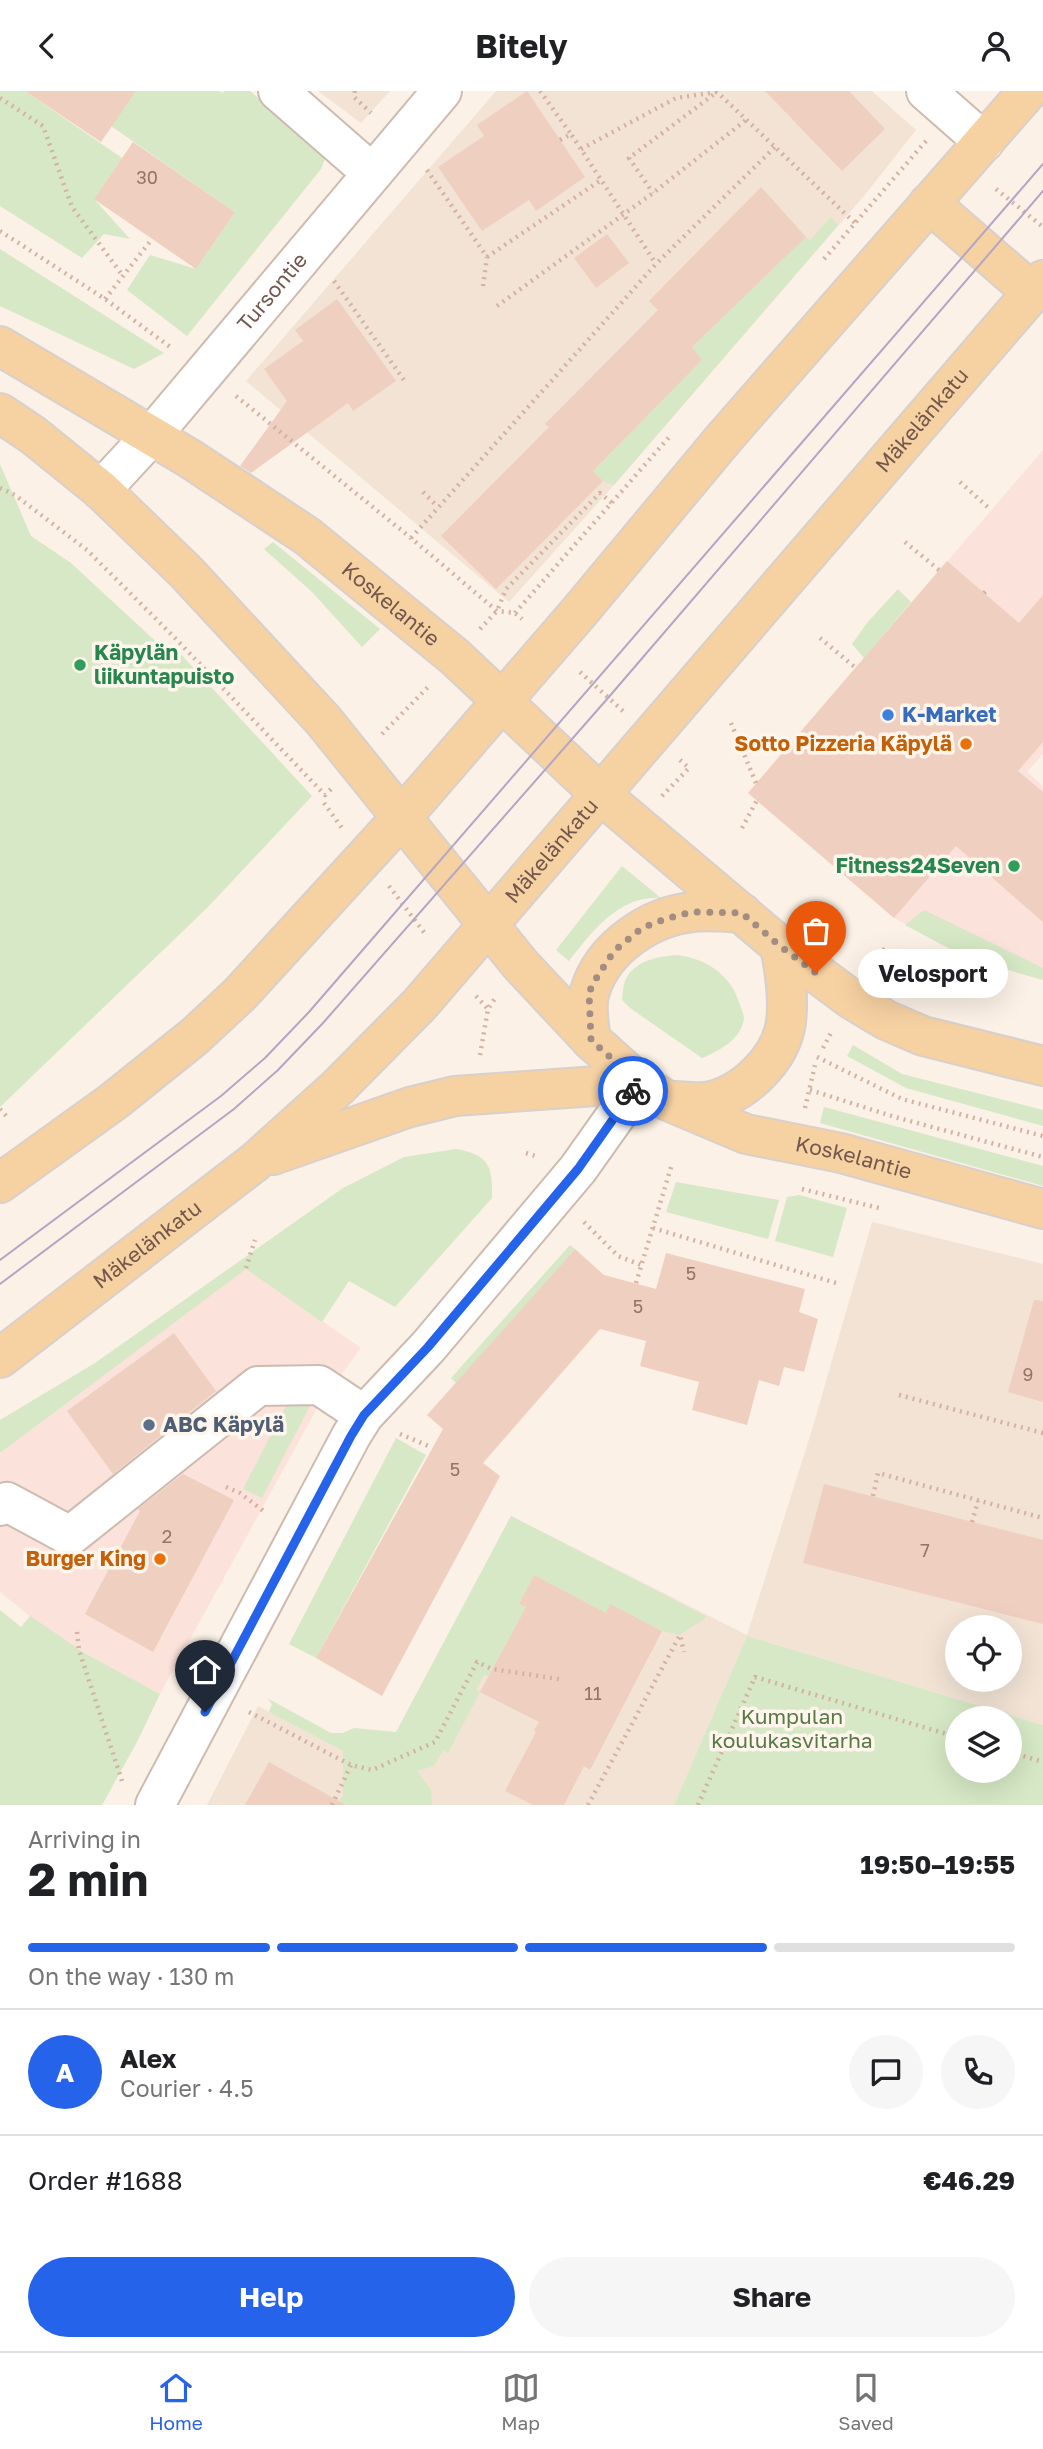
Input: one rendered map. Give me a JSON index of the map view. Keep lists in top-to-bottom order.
{
  "streets": {
    "main road": ["Mäkelänkatu", "Koskelantie"],
    "street": ["Tursontie"]
  },
  "crossings": [
    ["Tursontie", "Koskelantie"],
    ["Mäkelänkatu", "Koskelantie"]
  ],
  "parks": ["Kumpulan koulukasvitarha"],
  "places": [
    "Käpylän liikuntapuisto",
    "K-Market",
    "Sotto Pizzeria Käpylä",
    "Fitness24Seven",
    "Velosport",
    "ABC Käpylä",
    "Burger King"
  ],
  "house_numbers": [
    "30",
    "5",
    "5",
    "9",
    "5",
    "2",
    "7",
    "11"
  ],
  "page": {
    "header": "Bitely",
    "bubble": "Velosport",
    "heading": ["2 min", "Arriving in", "19:50–19:55"],
    "panel": [
      "Alex",
      "Courier · 4.5",
      "Order #1688",
      "€46.29"
    ],
    "bar": "On the way · 130 m",
    "round": "A",
    "buttons": ["Help", "Share"],
    "tabs": ["Home", "Map", "Saved"]
  }
}
